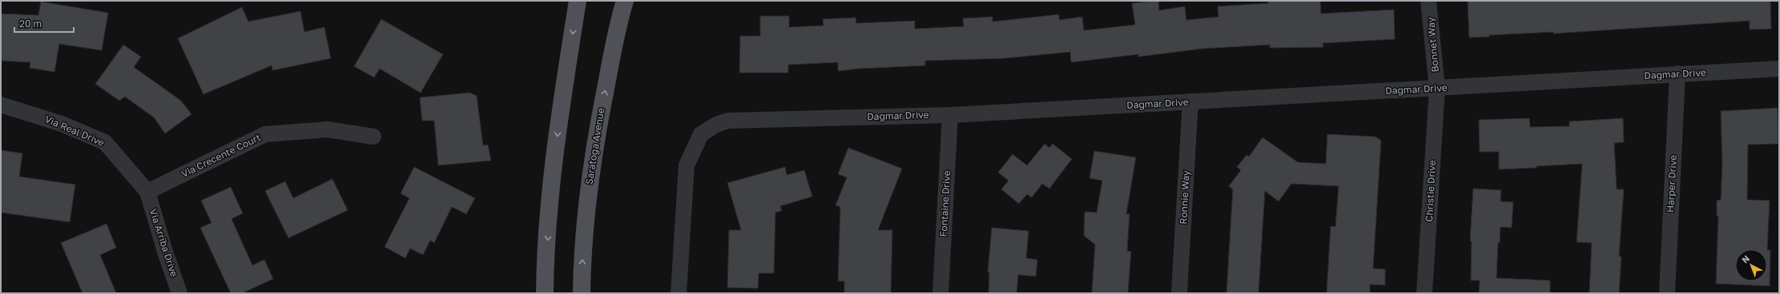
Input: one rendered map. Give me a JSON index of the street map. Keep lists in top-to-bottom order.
{
  "streets": {
    "main road": ["Saratoga Avenue"],
    "street": [
      "Bonnet Way",
      "Dagmar Drive",
      "Via Real Drive",
      "Via Crecente Court",
      "Harper Drive",
      "Christie Drive",
      "Ronnie Way",
      "Fontaine Drive",
      "Via Arriba Drive"
    ]
  },
  "crossings": [
    ["Bonnet Way", "Dagmar Drive"],
    ["Bonnet Way", "Christie Drive"],
    ["Dagmar Drive", "Harper Drive"],
    ["Dagmar Drive", "Christie Drive"],
    ["Dagmar Drive", "Ronnie Way"],
    ["Dagmar Drive", "Fontaine Drive"],
    ["Via Real Drive", "Via Crecente Court"],
    ["Via Real Drive", "Via Arriba Drive"],
    ["Via Crecente Court", "Via Arriba Drive"]
  ],
  "scale_bar": "20 m",
  "north": "top left"
}
